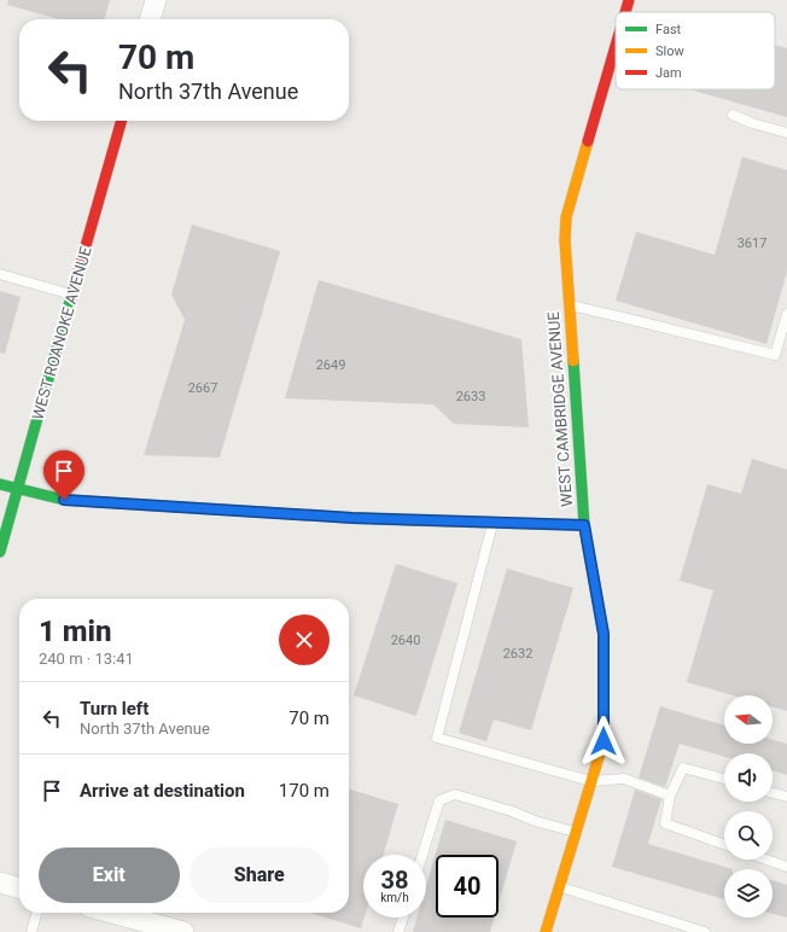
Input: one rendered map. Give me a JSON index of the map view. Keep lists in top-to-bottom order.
{
  "streets": {
    "street": ["WEST ROANOKE AVENUE", "WEST CAMBRIDGE AVENUE"]
  },
  "house_numbers": [
    "3617",
    "2649",
    "2667",
    "2633",
    "2640",
    "2632"
  ],
  "legend": ["Fast", "Slow", "Jam"],
  "north": "left",
  "page": {
    "turn": ["70 m", "North 37th Avenue"],
    "heading": ["1 min", "240 m · 13:41"],
    "list": [
      {
        "name": "Turn left",
        "note": "North 37th Avenue",
        "value": "70 m"
      },
      {
        "name": "Arrive at destination",
        "value": "170 m"
      }
    ],
    "buttons": ["Exit", "Share"],
    "speed": "38 km/h",
    "limit": "40"
  }
}
